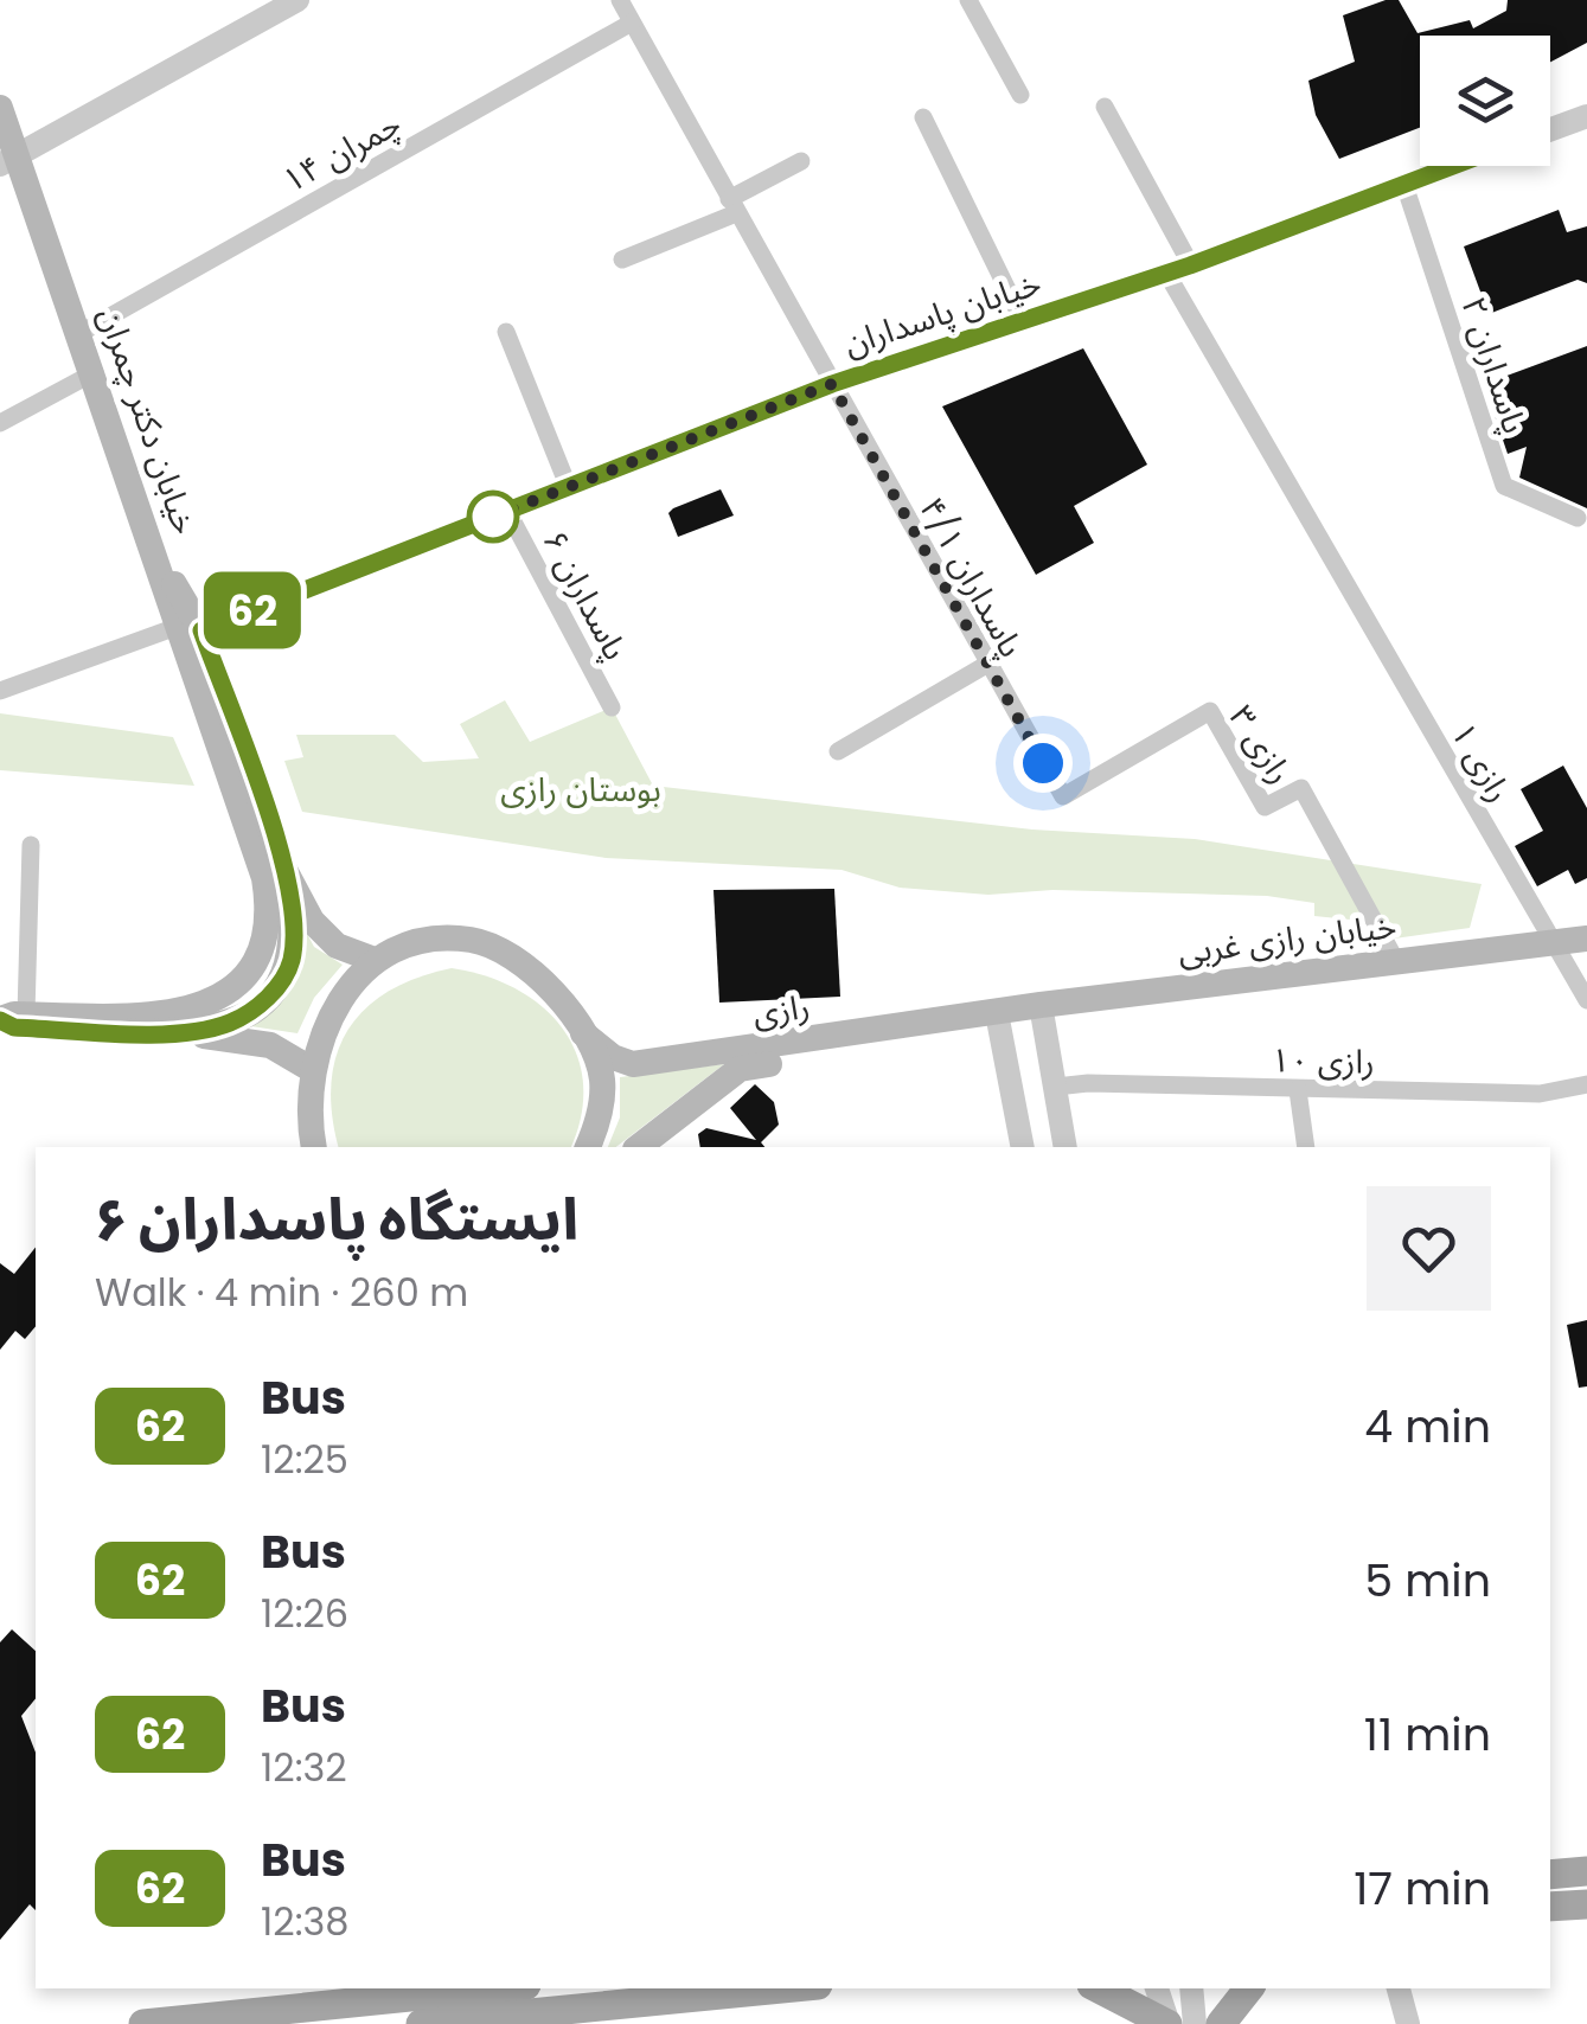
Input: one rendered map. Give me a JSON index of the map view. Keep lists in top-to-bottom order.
{
  "streets": {
    "main road": ["خیابان دکتر چمران", "خیابان رازی غربی", "رازی"],
    "street": [
      "چمران ۱۴",
      "خیابان پاسداران",
      "پاسداران ۲",
      "پاسداران ۴/۱",
      "پاسداران ۶",
      "رازی ۳",
      "رازی ۱",
      "رازی ۱۰"
    ]
  },
  "crossings": [
    ["چمران ۱۴", "خیابان دکتر چمران"],
    ["چمران ۱۴", "پاسداران ۴/۱"],
    ["خیابان پاسداران", "پاسداران ۲"],
    ["خیابان پاسداران", "خیابان دکتر چمران"],
    ["خیابان پاسداران", "پاسداران ۴/۱"],
    ["خیابان پاسداران", "پاسداران ۶"],
    ["خیابان پاسداران", "رازی ۱"],
    ["پاسداران ۴/۱", "رازی ۳"],
    ["رازی ۳", "خیابان رازی غربی"],
    ["رازی ۱", "خیابان رازی غربی"],
    ["خیابان رازی غربی", "رازی"]
  ],
  "parks": ["بوستان رازی"],
  "lines": ["bus line 62"],
  "page": {
    "on_map": "62",
    "heading": ["ایستگاه پاسداران ۶", "Walk · 4 min · 260 m"],
    "list": [
      {
        "mark": "62",
        "name": "Bus",
        "note": "12:25",
        "value": "4 min"
      },
      {
        "mark": "62",
        "name": "Bus",
        "note": "12:26",
        "value": "5 min"
      },
      {
        "mark": "62",
        "name": "Bus",
        "note": "12:32",
        "value": "11 min"
      },
      {
        "mark": "62",
        "name": "Bus",
        "note": "12:38",
        "value": "17 min"
      }
    ]
  }
}
